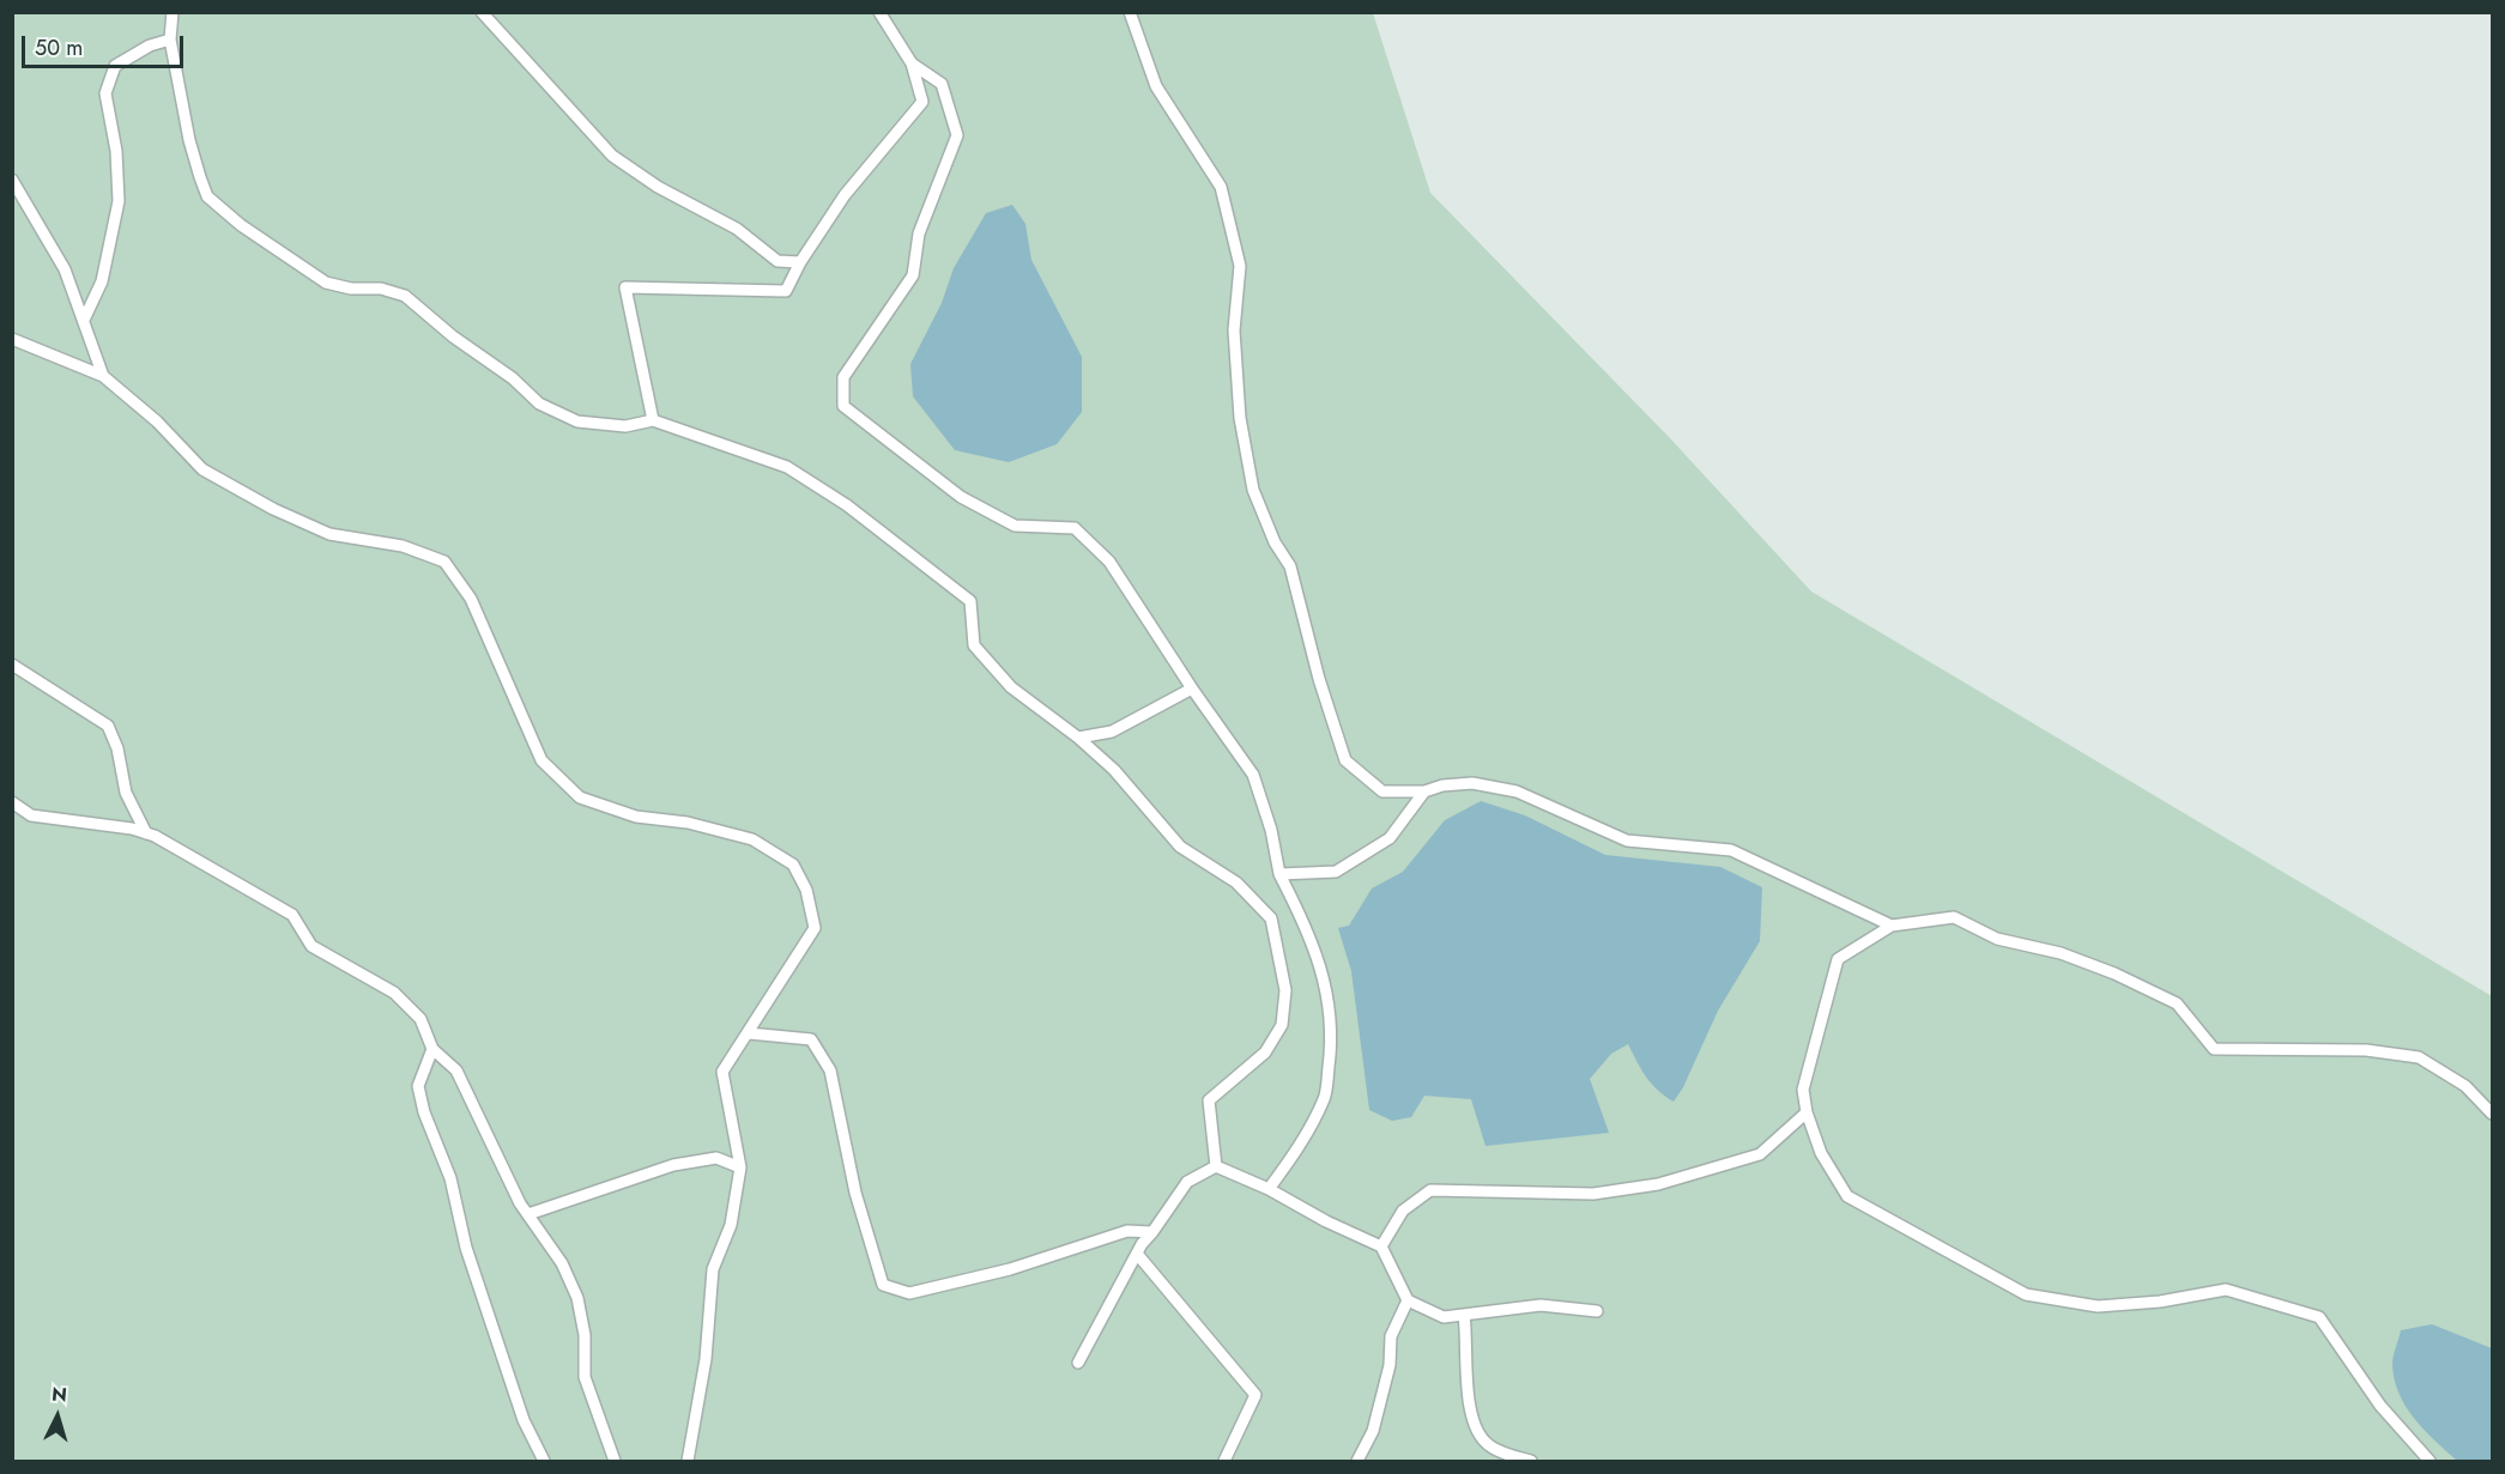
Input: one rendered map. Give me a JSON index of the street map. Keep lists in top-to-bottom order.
{
  "scale_bar": "50 m",
  "north": "top"
}
